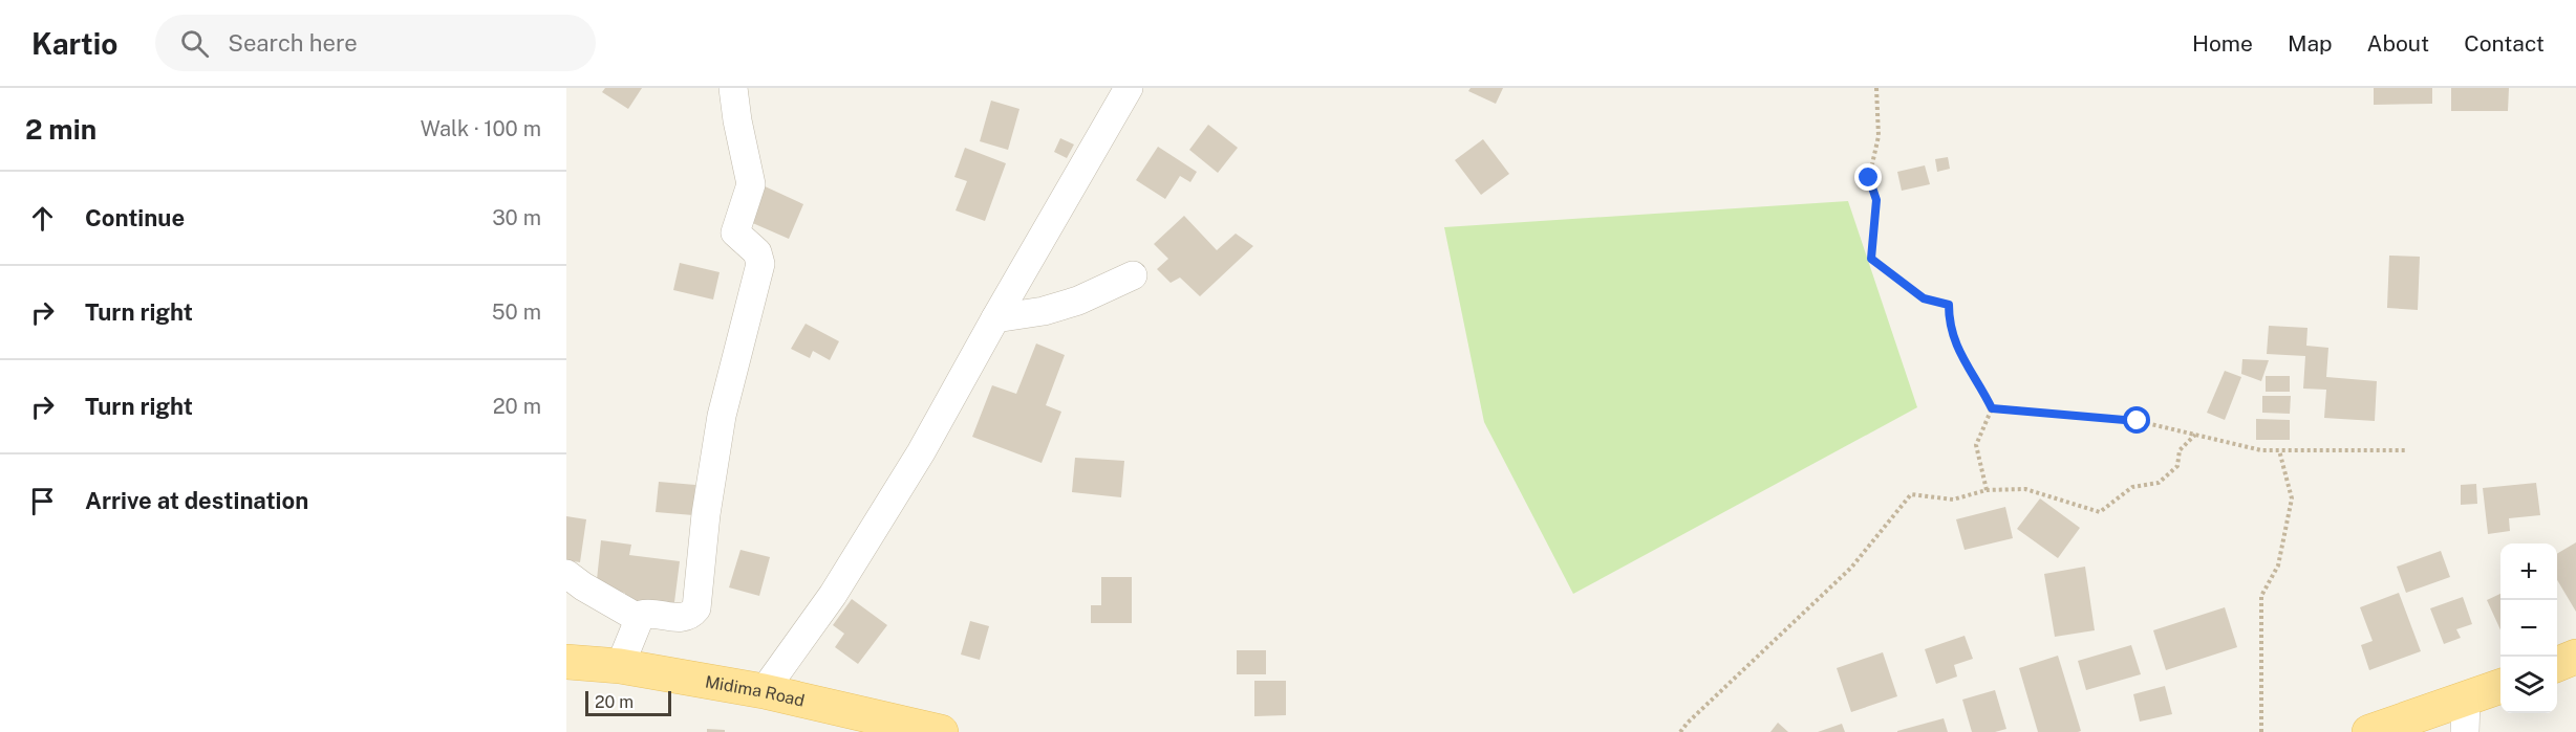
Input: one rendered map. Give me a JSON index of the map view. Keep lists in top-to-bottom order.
{
  "streets": {
    "main road": ["Midima Road"]
  },
  "scale_bar": "20 m",
  "page": {
    "header": "Kartio",
    "search": "Search here",
    "nav": [
      "Home",
      "Map",
      "About",
      "Contact"
    ],
    "heading": ["2 min", "Walk · 100 m"],
    "list": [
      ["Continue", "30 m"],
      ["Turn right", "50 m"],
      ["Turn right", "20 m"],
      "Arrive at destination"
    ],
    "map_buttons": ["+", "−"],
    "scale": "20 m"
  }
}
